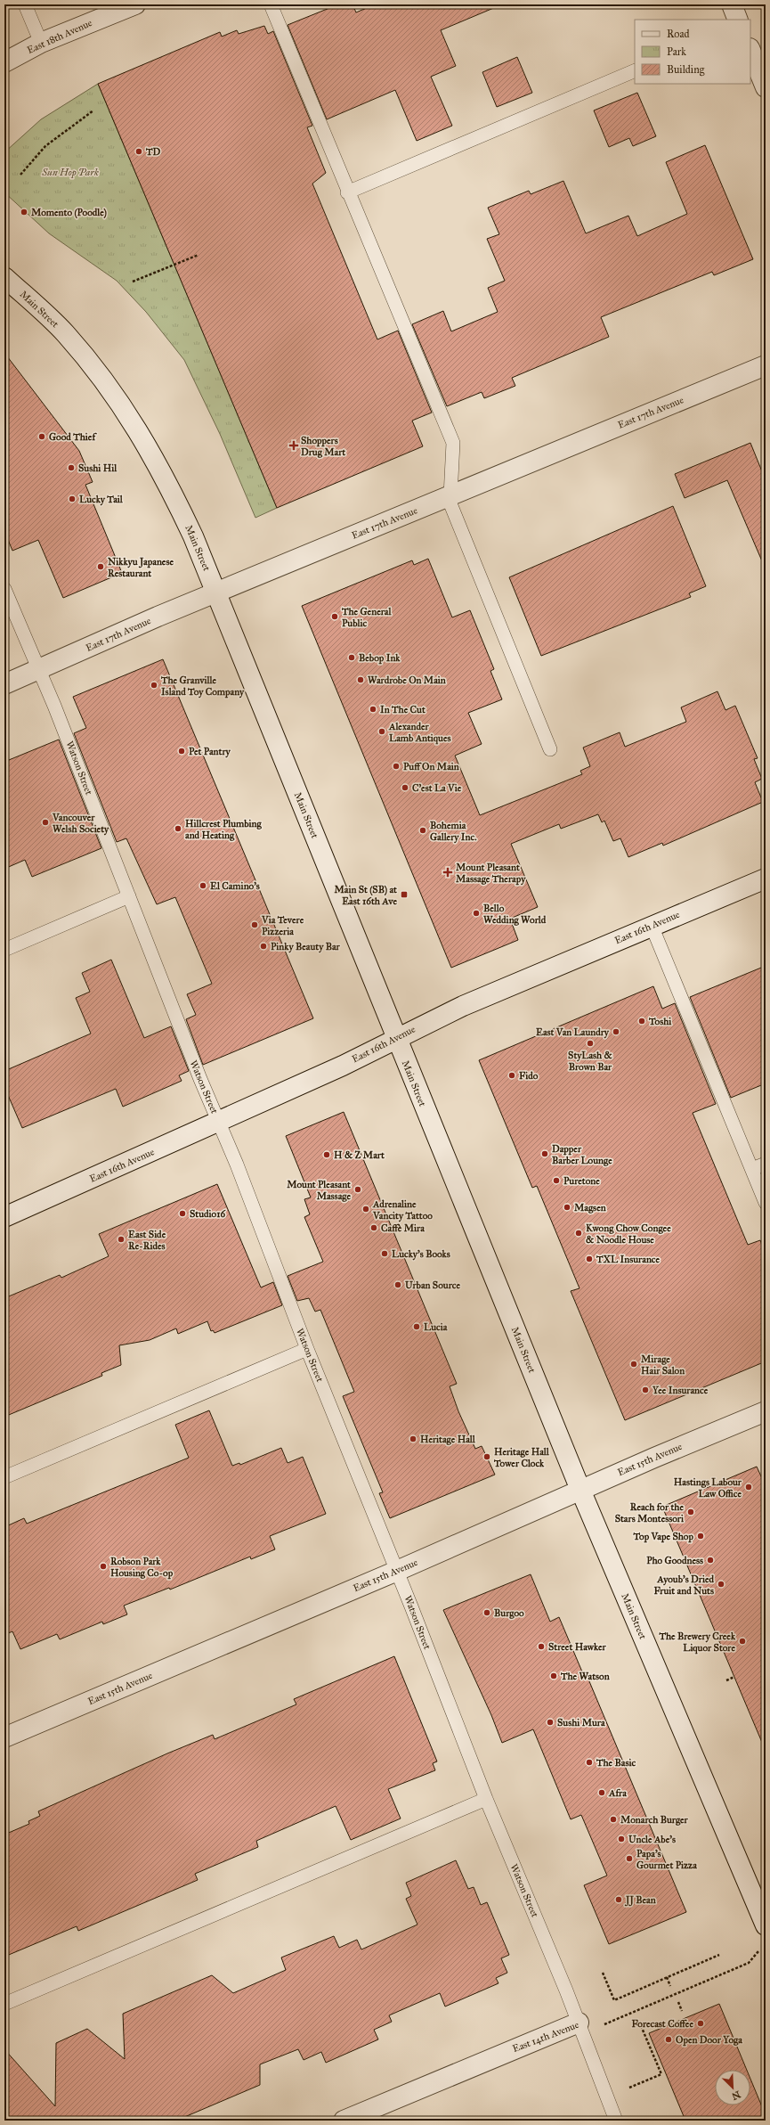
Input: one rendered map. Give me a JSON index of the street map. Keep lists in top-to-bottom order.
{
  "streets": {
    "street": [
      "East 18th Avenue",
      "Main Street",
      "East 17th Avenue",
      "East 16th Avenue",
      "East 15th Avenue",
      "East 14th Avenue"
    ],
    "lane": ["Watson Street"]
  },
  "crossings": [
    ["Main Street", "East 17th Avenue"],
    ["Main Street", "East 16th Avenue"],
    ["Main Street", "East 15th Avenue"],
    ["East 17th Avenue", "Watson Street"],
    ["Watson Street", "East 16th Avenue"],
    ["Watson Street", "East 15th Avenue"],
    ["Watson Street", "East 14th Avenue"]
  ],
  "parks": ["Sun Hop Park"],
  "places": {
    "other": [
      "TD",
      "Momento (Poodle)",
      "Good Thief",
      "Sushi Hil",
      "Lucky Tail",
      "Nikkyu Japanese Restaurant",
      "The General Public",
      "Bebop Ink",
      "Wardrobe On Main",
      "The Granville Island Toy Company",
      "In The Cut",
      "Alexander Lamb Antiques",
      "Pet Pantry",
      "Puff On Main",
      "C'est La Vie",
      "Vancouver Welsh Society",
      "Hillcrest Plumbing and Heating",
      "Bohemia Gallery Inc.",
      "El Camino's",
      "Bello Wedding World",
      "Via Tevere Pizzeria",
      "Pinky Beauty Bar",
      "Toshi",
      "East Van Laundry",
      "StyLash & Brown Bar",
      "Fido",
      "Dapper Barber Lounge",
      "H & Z Mart",
      "Puretone",
      "Mount Pleasant Massage",
      "Magsen",
      "Adrenaline Vancity Tattoo",
      "Studio16",
      "Caffè Mira",
      "Kwong Chow Congee & Noodle House",
      "East Side Re-Rides",
      "Lucky's Books",
      "TXL Insurance",
      "Urban Source",
      "Lucia",
      "Mirage Hair Salon",
      "Yee Insurance",
      "Heritage Hall",
      "Heritage Hall Tower Clock",
      "Hastings Labour Law Office",
      "Reach for the Stars Montessori",
      "Top Vape Shop",
      "Pho Goodness",
      "Robson Park Housing Co-op",
      "Ayoub's Dried Fruit and Nuts",
      "Burgoo",
      "The Brewery Creek Liquor Store",
      "Street Hawker",
      "The Watson",
      "Sushi Mura",
      "The Basic",
      "Afra",
      "Monarch Burger",
      "Uncle Abe's",
      "Papa's Gourmet Pizza",
      "JJ Bean",
      "Forecast Coffee",
      "Open Door Yoga"
    ],
    "health": ["Shoppers Drug Mart", "Mount Pleasant Massage Therapy"],
    "transit": ["Main St (SB) at East 16th Ave"]
  },
  "legend": ["Road", "Park", "Building"],
  "north": "bottom right"
}
